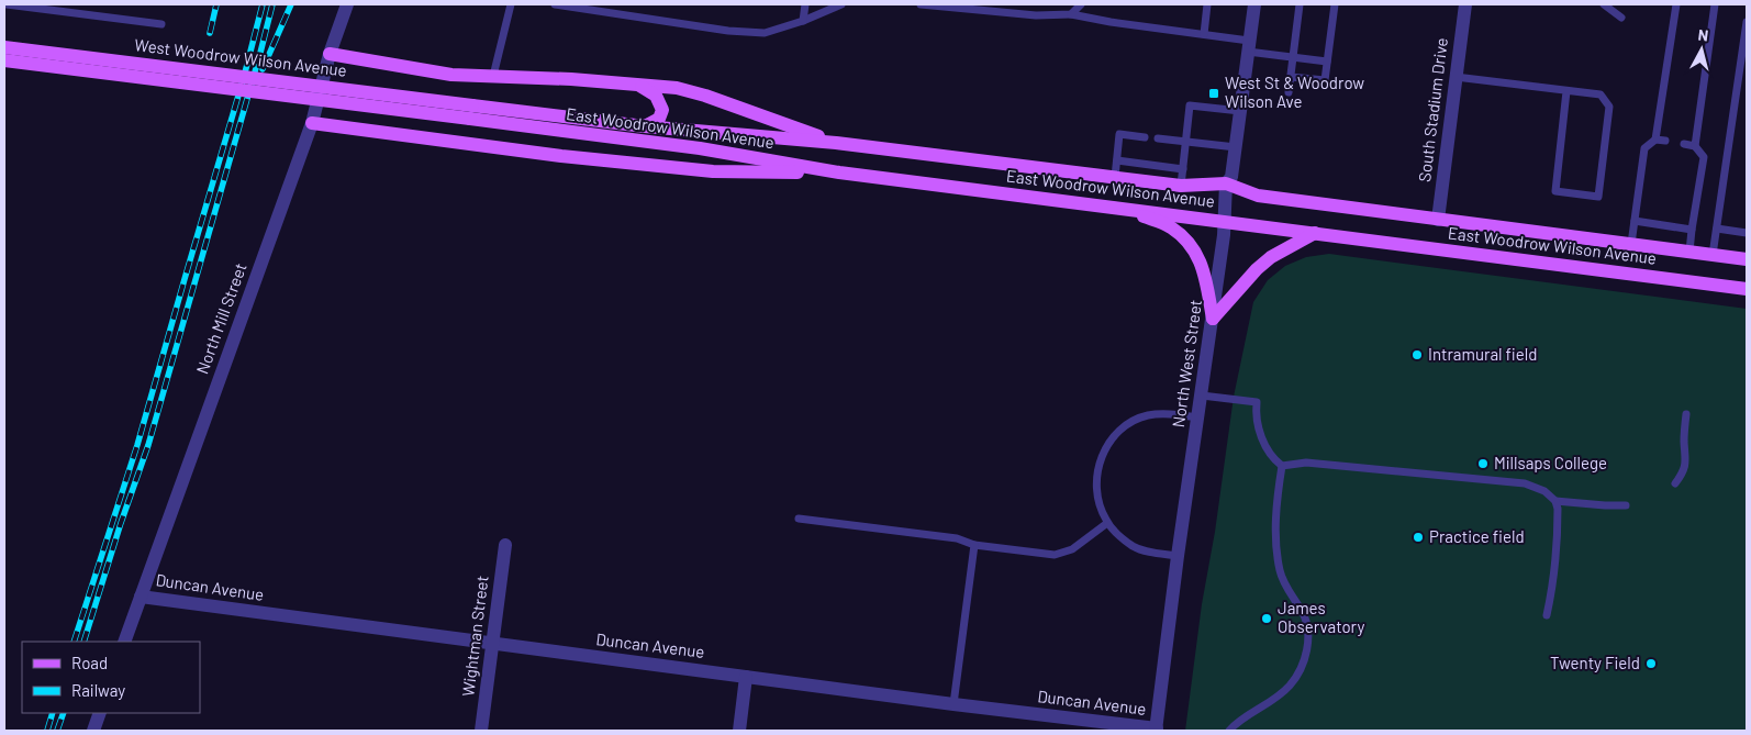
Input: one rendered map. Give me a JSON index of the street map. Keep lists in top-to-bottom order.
{
  "streets": {
    "main road": ["West Woodrow Wilson Avenue", "East Woodrow Wilson Avenue"],
    "street": [
      "South Stadium Drive",
      "North Mill Street",
      "North West Street",
      "Duncan Avenue",
      "Wightman Street"
    ]
  },
  "crossings": [
    ["West Woodrow Wilson Avenue", "East Woodrow Wilson Avenue"],
    ["South Stadium Drive", "East Woodrow Wilson Avenue"],
    ["East Woodrow Wilson Avenue", "North West Street"],
    ["North Mill Street", "Duncan Avenue"],
    ["North West Street", "Duncan Avenue"],
    ["Duncan Avenue", "Wightman Street"]
  ],
  "places": {
    "transit": ["West St & Woodrow Wilson Ave"],
    "other": [
      "Intramural field",
      "Millsaps College",
      "Practice field",
      "James Observatory",
      "Twenty Field"
    ]
  },
  "legend": ["Road", "Railway"],
  "north": "top"
}
